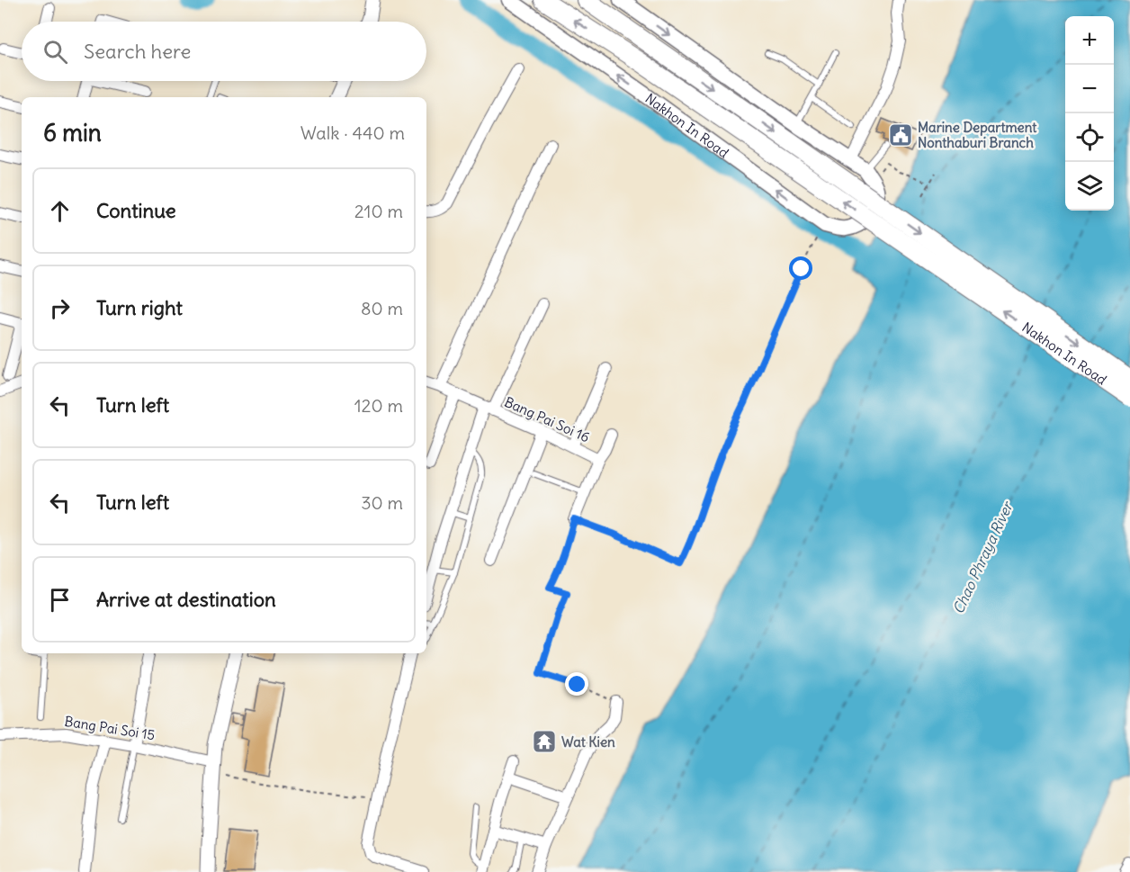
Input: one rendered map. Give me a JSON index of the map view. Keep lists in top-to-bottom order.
{
  "streets": {
    "main road": ["Nakhon In Road"],
    "street": ["Bang Pai Soi 16", "Bang Pai Soi 15"]
  },
  "water": ["Chao Phraya River"],
  "places": {
    "public building": ["Marine Department Nonthaburi Branch"],
    "temple": ["Wat Kien"]
  },
  "page": {
    "map_buttons": ["+", "−"],
    "search": "Search here",
    "heading": ["6 min", "Walk · 440 m"],
    "list": [
      ["Continue", "210 m"],
      ["Turn right", "80 m"],
      ["Turn left", "120 m"],
      ["Turn left", "30 m"],
      "Arrive at destination"
    ]
  }
}
